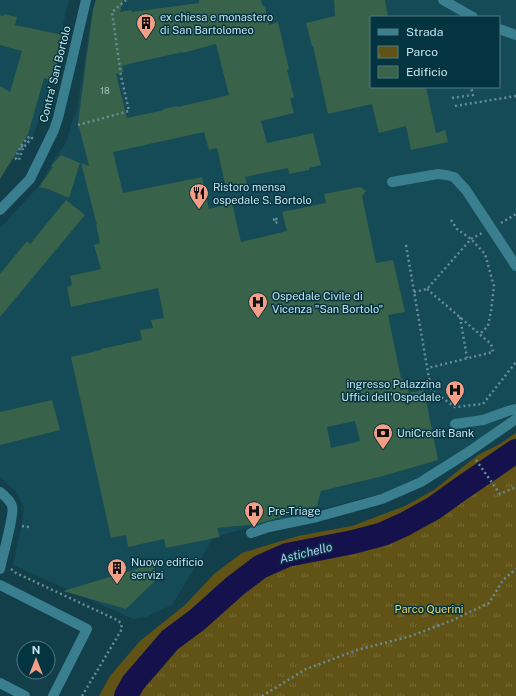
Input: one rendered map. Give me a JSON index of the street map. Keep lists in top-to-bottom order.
{
  "streets": {
    "street": ["Contra' San Bortolo"]
  },
  "water": ["Astichello"],
  "parks": ["Parco Querini"],
  "places": {
    "building": ["ex chiesa e monastero di San Bartolomeo", "Nuovo edificio servizi"],
    "restaurant": ["Ristoro mensa ospedale S. Bortolo"],
    "hospital": ["Ospedale Civile di Vicenza \"San Bortolo\"", "ingresso Palazzina Uffici dell'Ospedale", "Pre-Triage"],
    "bank": ["UniCredit Bank"]
  },
  "house_numbers": ["18"],
  "legend": ["Strada", "Parco", "Edificio"],
  "north": "top"
}
